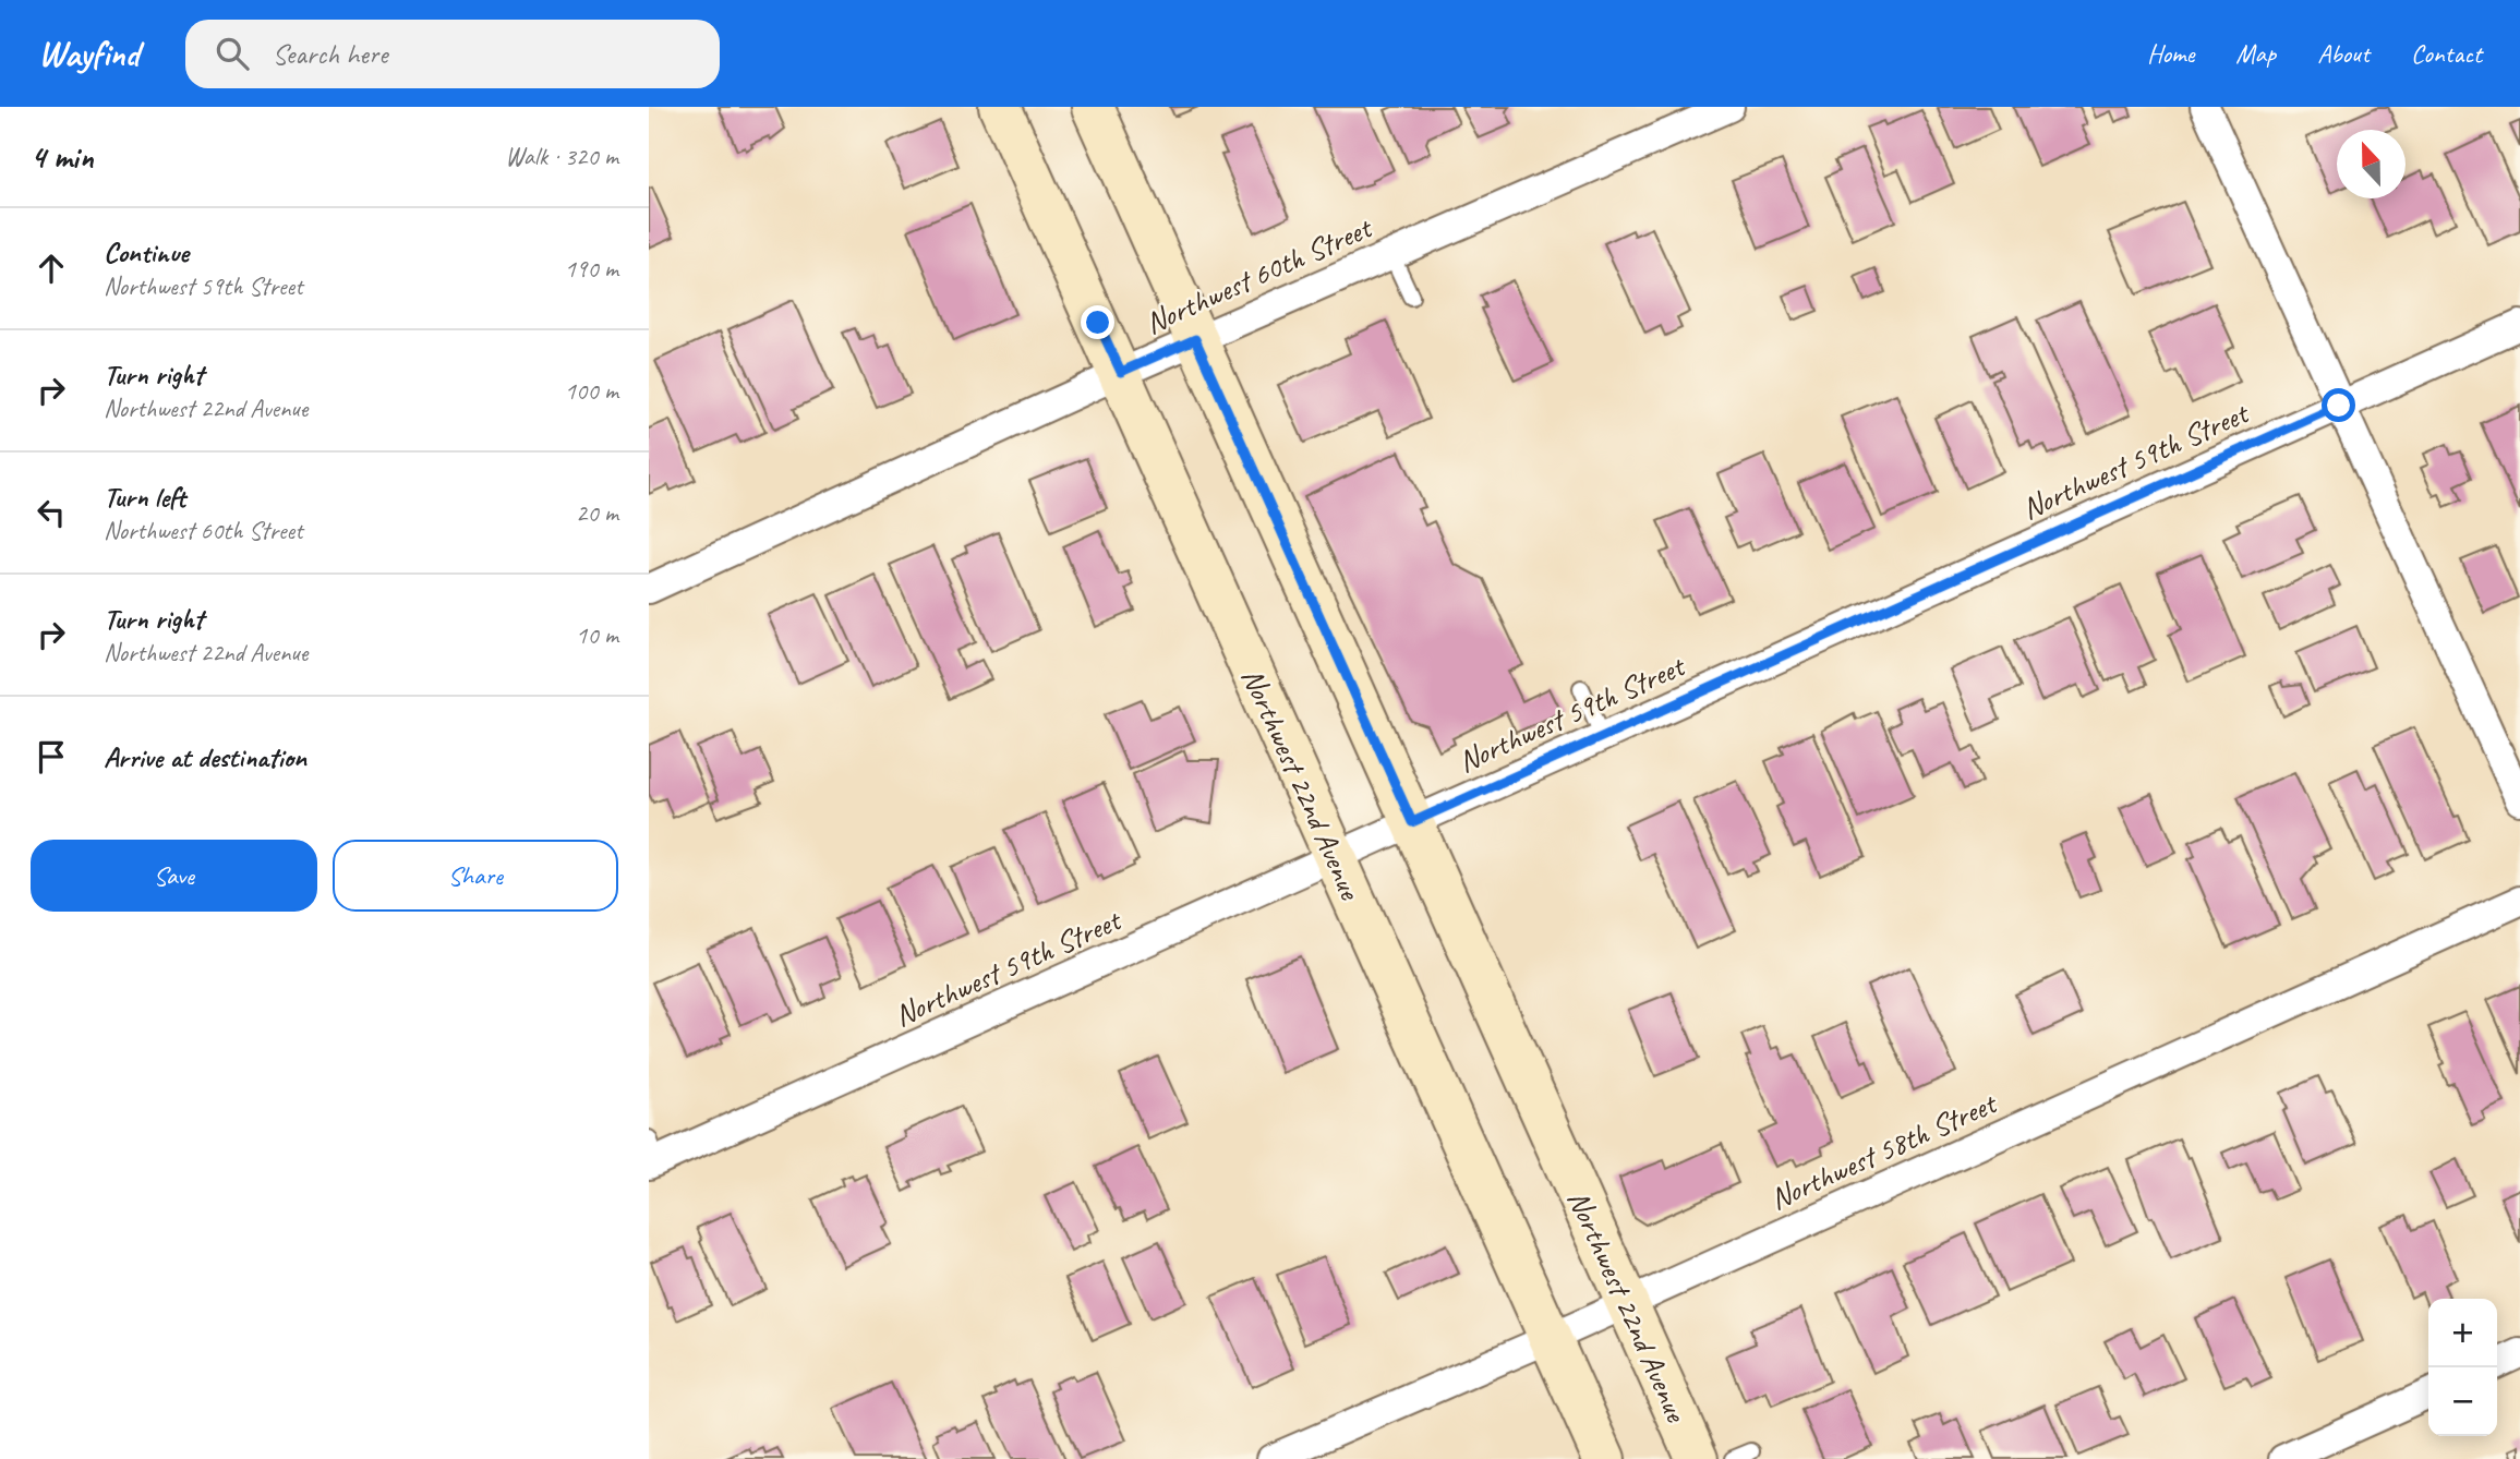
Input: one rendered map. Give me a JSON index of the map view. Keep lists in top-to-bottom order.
{
  "streets": {
    "main road": ["Northwest 22nd Avenue"],
    "street": ["Northwest 60th Street", "Northwest 59th Street", "Northwest 58th Street"]
  },
  "crossings": [
    ["Northwest 60th Street", "Northwest 22nd Avenue"],
    ["Northwest 59th Street", "Northwest 22nd Avenue"],
    ["Northwest 22nd Avenue", "Northwest 58th Street"]
  ],
  "north": "top",
  "page": {
    "header": "Wayfind",
    "search": "Search here",
    "nav": [
      "Home",
      "Map",
      "About",
      "Contact"
    ],
    "heading": ["4 min", "Walk · 320 m"],
    "list": [
      ["Continue", "Northwest 59th Street", "190 m"],
      ["Turn right", "Northwest 22nd Avenue", "100 m"],
      ["Turn left", "Northwest 60th Street", "20 m"],
      ["Turn right", "Northwest 22nd Avenue", "10 m"],
      "Arrive at destination"
    ],
    "buttons": ["Save", "Share"],
    "map_buttons": ["+", "−"]
  }
}
